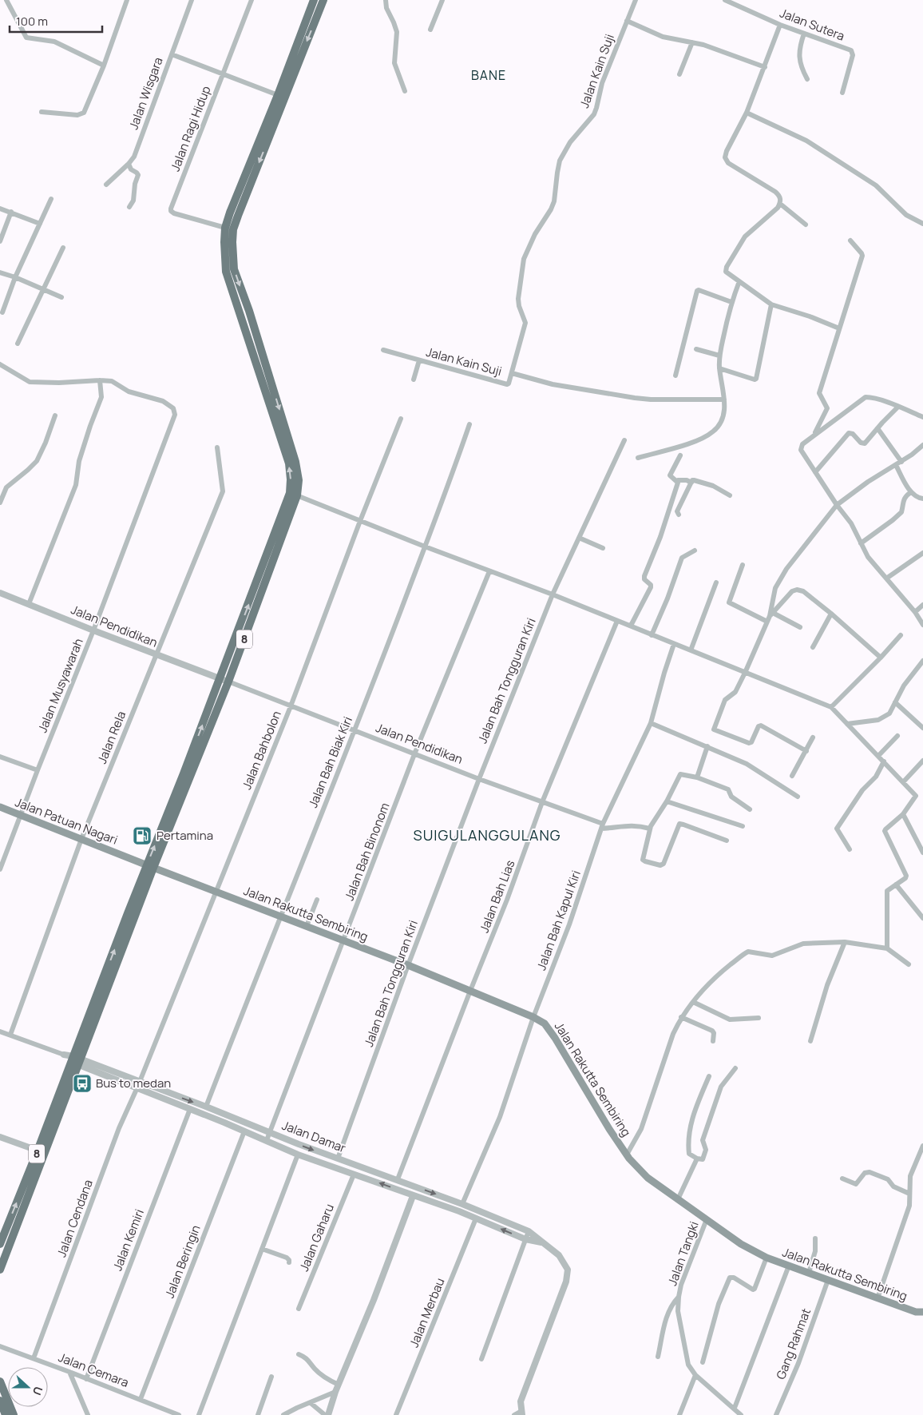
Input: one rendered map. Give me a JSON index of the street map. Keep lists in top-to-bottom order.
{
  "streets": {
    "highway": ["8"],
    "main road": ["Jalan Patuan Nagari", "Jalan Rakutta Sembiring"],
    "street": [
      "Jalan Sutera",
      "Jalan Kain Suji",
      "Jalan Wisgara",
      "Jalan Ragi Hidup",
      "Jalan Pendidikan",
      "Jalan Bah Tongguran Kiri",
      "Jalan Musyawarah",
      "Jalan Rela",
      "Jalan Bahbolon",
      "Jalan Bah Biak Kiri",
      "Jalan Bah Binonom",
      "Jalan Bah Lias",
      "Jalan Bah Kapul Kiri",
      "Jalan Damar",
      "Jalan Cendana",
      "Jalan Gaharu",
      "Jalan Kemiri",
      "Jalan Tangki",
      "Jalan Beringin",
      "Jalan Merbau",
      "Gang Rahmat",
      "Jalan Cemara"
    ]
  },
  "crossings": [
    ["Jalan Ragi Hidup", "8"],
    ["Jalan Pendidikan", "8"],
    ["Jalan Pendidikan", "Jalan Bah Tongguran Kiri"],
    ["Jalan Pendidikan", "Jalan Musyawarah"],
    ["Jalan Pendidikan", "Jalan Rela"],
    ["Jalan Pendidikan", "Jalan Bahbolon"],
    ["Jalan Pendidikan", "Jalan Bah Biak Kiri"],
    ["Jalan Pendidikan", "Jalan Bah Binonom"],
    ["Jalan Pendidikan", "Jalan Bah Lias"],
    ["Jalan Pendidikan", "Jalan Bah Kapul Kiri"],
    ["8", "Jalan Patuan Nagari"],
    ["8", "Jalan Rakutta Sembiring"],
    ["8", "Jalan Damar"],
    ["Jalan Bah Tongguran Kiri", "Jalan Rakutta Sembiring"],
    ["Jalan Bah Tongguran Kiri", "Jalan Damar"],
    ["Jalan Musyawarah", "Jalan Patuan Nagari"],
    ["Jalan Rela", "Jalan Patuan Nagari"],
    ["Jalan Bahbolon", "Jalan Rakutta Sembiring"],
    ["Jalan Bahbolon", "Jalan Damar"],
    ["Jalan Bahbolon", "Jalan Cendana"],
    ["Jalan Bah Biak Kiri", "Jalan Rakutta Sembiring"],
    ["Jalan Bah Biak Kiri", "Jalan Damar"],
    ["Jalan Patuan Nagari", "Jalan Rakutta Sembiring"],
    ["Jalan Bah Binonom", "Jalan Rakutta Sembiring"],
    ["Jalan Bah Binonom", "Jalan Damar"],
    ["Jalan Bah Lias", "Jalan Rakutta Sembiring"],
    ["Jalan Bah Lias", "Jalan Damar"],
    ["Jalan Rakutta Sembiring", "Jalan Bah Kapul Kiri"],
    ["Jalan Rakutta Sembiring", "Jalan Tangki"],
    ["Jalan Rakutta Sembiring", "Gang Rahmat"],
    ["Jalan Bah Kapul Kiri", "Jalan Damar"],
    ["Jalan Damar", "Jalan Cendana"],
    ["Jalan Damar", "Jalan Gaharu"],
    ["Jalan Damar", "Jalan Kemiri"],
    ["Jalan Damar", "Jalan Beringin"],
    ["Jalan Damar", "Jalan Merbau"],
    ["Jalan Cendana", "Jalan Cemara"],
    ["Jalan Kemiri", "Jalan Cemara"],
    ["Jalan Beringin", "Jalan Cemara"]
  ],
  "districts": ["BANE", "SUIGULANGGULANG"],
  "places": {
    "fuel station": ["Pertamina"],
    "bus stop": ["Bus to medan"]
  },
  "scale_bar": "100 m",
  "north": "right"
}
